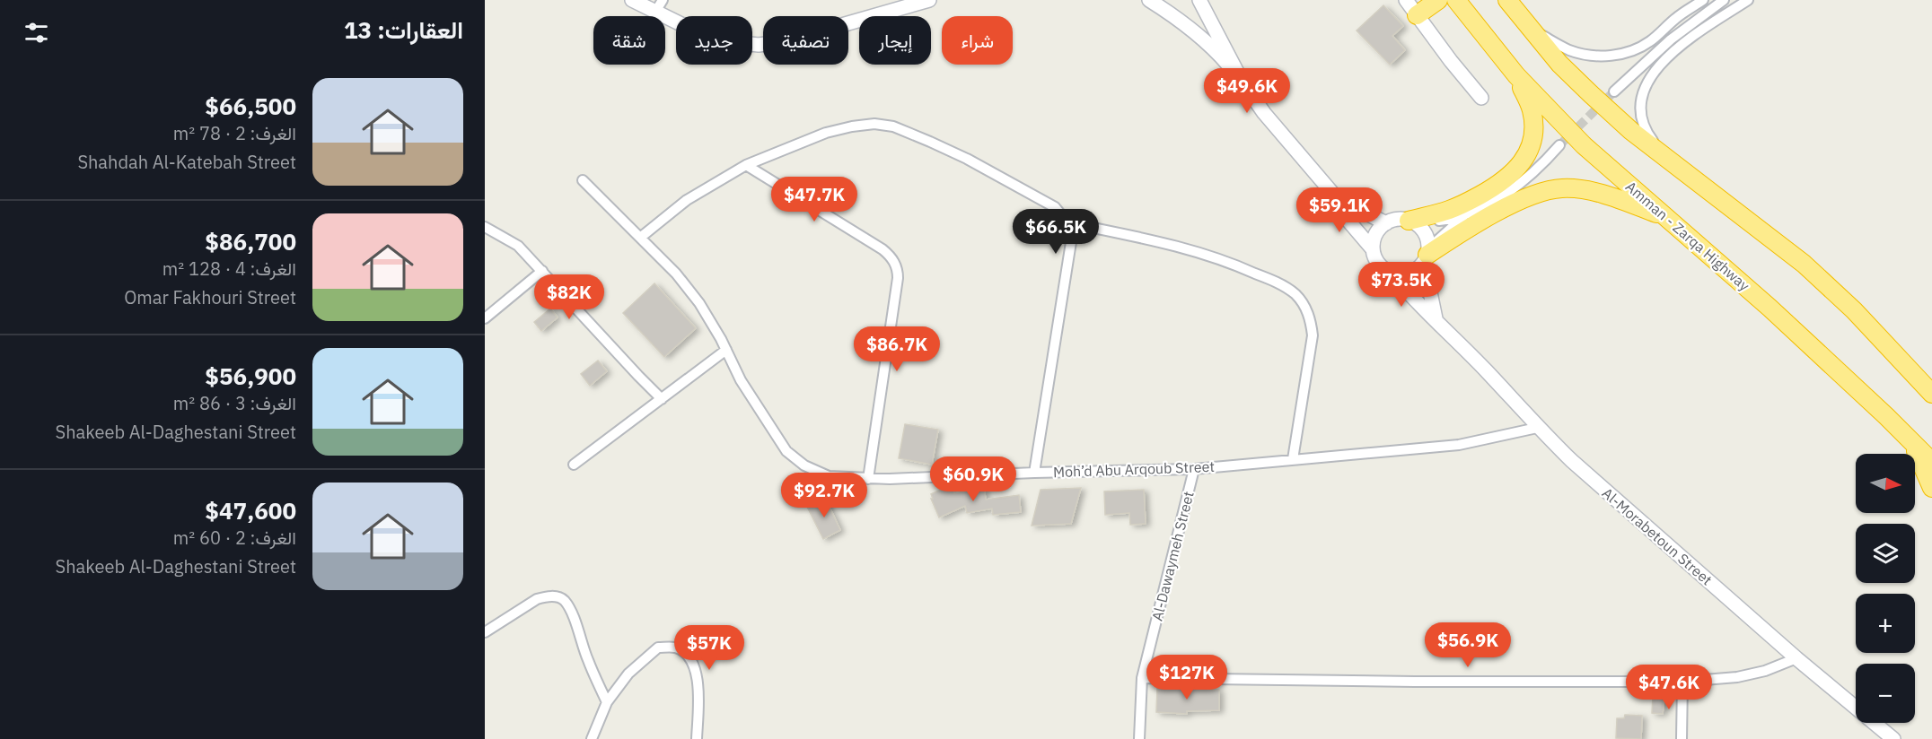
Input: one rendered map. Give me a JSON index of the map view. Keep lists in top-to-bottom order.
{
  "streets": {
    "highway": ["Amman - Zarqa Highway"],
    "street": ["Moh’d Abu Arqoub Street", "Al-Morabetoun Street", "Al-Dawaymeh Street"]
  },
  "crossings": [
    ["Moh’d Abu Arqoub Street", "Al-Morabetoun Street"],
    ["Moh’d Abu Arqoub Street", "Al-Dawaymeh Street"]
  ],
  "north": "right",
  "page": {
    "heading": "العقارات: 13",
    "chip": [
      "شراء",
      "إيجار",
      "تصفية",
      "جديد",
      "شقة"
    ],
    "list": [
      {
        "name": "$66,500",
        "note": "الغرف: 2 · 78 m² · Shahdah Al-Katebah Street"
      },
      {
        "name": "$86,700",
        "note": "الغرف: 4 · 128 m² · Omar Fakhouri Street"
      },
      {
        "name": "$56,900",
        "note": "الغرف: 3 · 86 m² · Shakeeb Al-Daghestani Street"
      },
      {
        "name": "$47,600",
        "note": "الغرف: 2 · 60 m² · Shakeeb Al-Daghestani Street"
      }
    ],
    "price": [
      "$49.6K",
      "$47.7K",
      "$59.1K",
      "$66.5K",
      "$73.5K",
      "$82K",
      "$86.7K",
      "$60.9K",
      "$92.7K",
      "$56.9K",
      "$57K",
      "$127K",
      "$47.6K"
    ],
    "map_buttons": ["+", "−"]
  }
}
